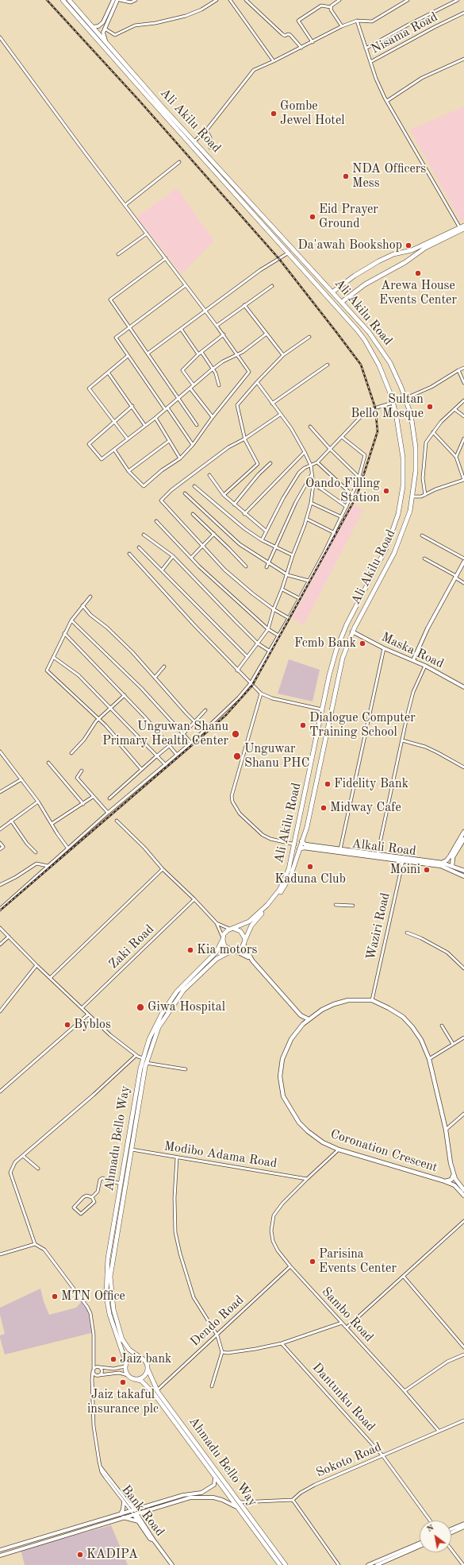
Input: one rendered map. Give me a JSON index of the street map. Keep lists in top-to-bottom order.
{
  "streets": {
    "main road": [
      "Ali Akilu Road",
      "Alkali Road",
      "Ahmadu Bello Way",
      "Coronation Crescent"
    ],
    "street": [
      "Nisama Road",
      "Maska Road",
      "Waziri Road",
      "Zaki Road",
      "Modibo Adama Road",
      "Sambo Road",
      "Dendo Road",
      "Dantunku Road",
      "Sokoto Road",
      "Bank Road"
    ]
  },
  "crossings": [
    ["Ali Akilu Road", "Maska Road"],
    ["Ali Akilu Road", "Alkali Road"],
    ["Ali Akilu Road", "Ahmadu Bello Way"],
    ["Alkali Road", "Waziri Road"],
    ["Waziri Road", "Coronation Crescent"],
    ["Ahmadu Bello Way", "Modibo Adama Road"],
    ["Ahmadu Bello Way", "Dendo Road"],
    ["Coronation Crescent", "Sambo Road"],
    ["Modibo Adama Road", "Sambo Road"],
    ["Sambo Road", "Dendo Road"],
    ["Sambo Road", "Sokoto Road"],
    ["Dantunku Road", "Sokoto Road"]
  ],
  "places": [
    "Gombe Jewel Hotel",
    "NDA Officers Mess",
    "Eid Prayer Ground",
    "Da'awah Bookshop",
    "Arewa House Events Center",
    "Sultan Bello Mosque",
    "Oando Filling Station",
    "Fcmb Bank",
    "Dialogue Computer Training School",
    "Unguwan Shanu Primary Health Center",
    "Unguwar Shanu PHC",
    "Fidelity Bank",
    "Midway Cafe",
    "Kaduna Club",
    "Moini",
    "Kia motors",
    "Giwa Hospital",
    "Byblos",
    "Parisina Events Center",
    "MTN Office",
    "Jaiz bank",
    "Jaiz takaful insurance plc",
    "KADIPA"
  ],
  "north": "top left"
}
